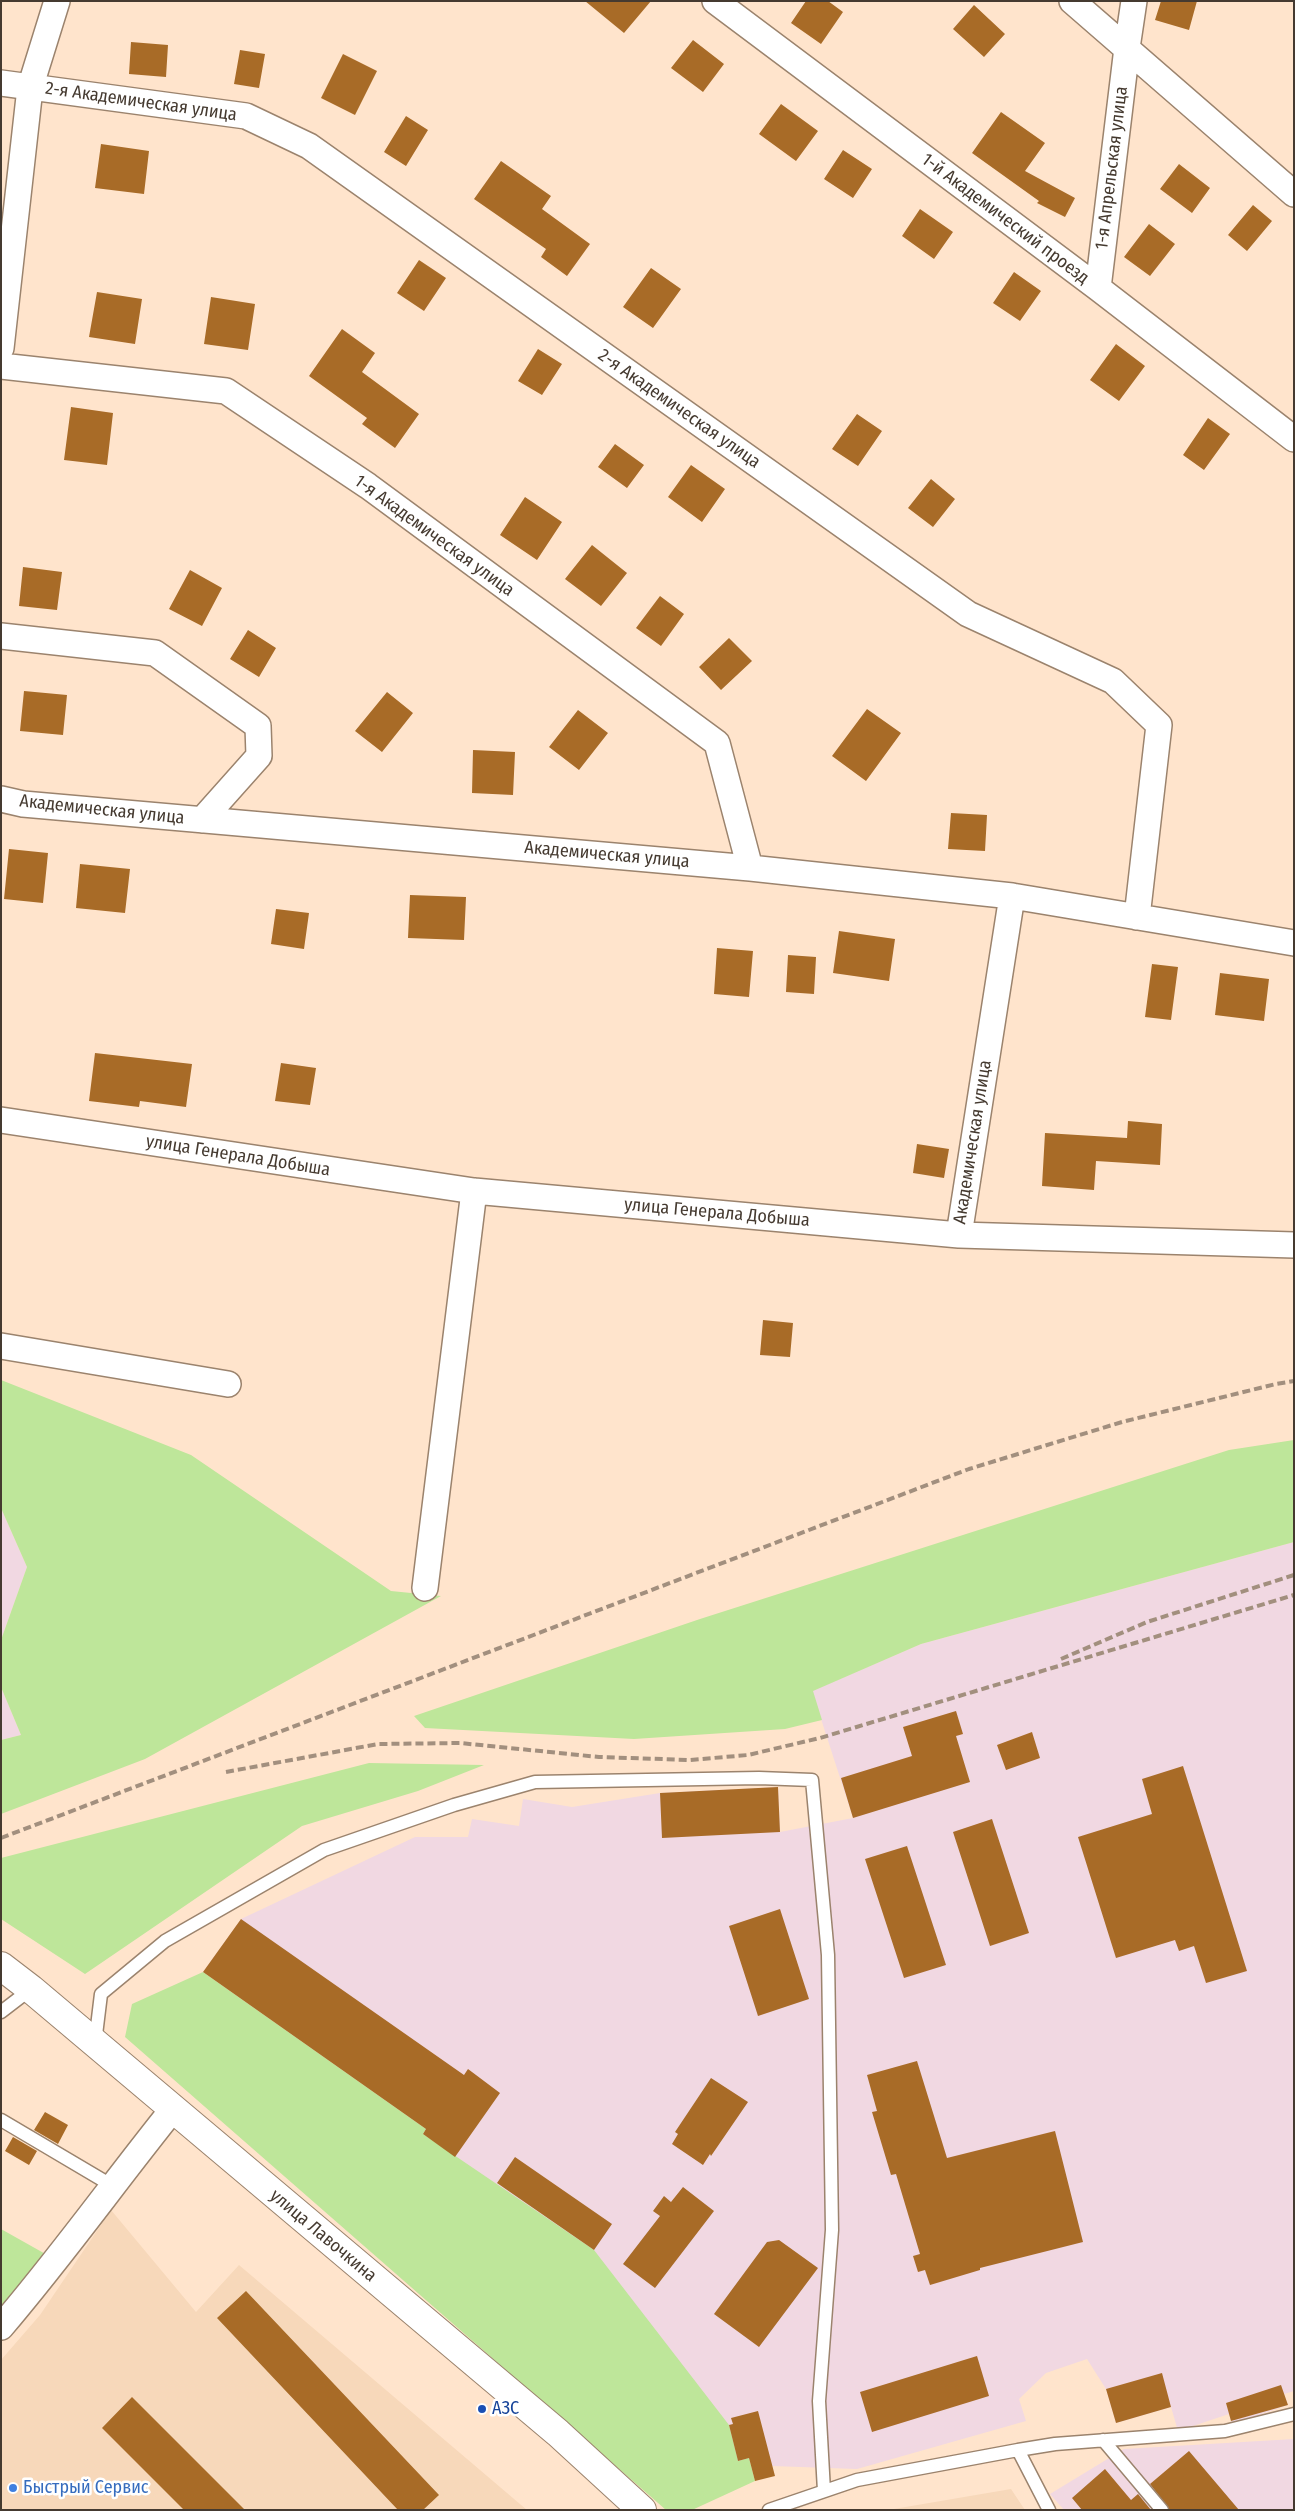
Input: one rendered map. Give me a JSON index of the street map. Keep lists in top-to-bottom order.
{
  "streets": {
    "main road": ["улица Лавочкина"],
    "street": [
      "2-я Академическая улица",
      "1-я Апрельская улица",
      "1-й Академический проезд",
      "1-я Академическая улица",
      "Академическая улица",
      "улица Генерала Добыша"
    ]
  },
  "crossings": [
    ["2-я Академическая улица", "Академическая улица"],
    ["1-я Апрельская улица", "1-й Академический проезд"],
    ["1-я Академическая улица", "Академическая улица"],
    ["Академическая улица", "улица Генерала Добыша"]
  ],
  "places": ["АЗС", "Быстрый Сервис"]
}
